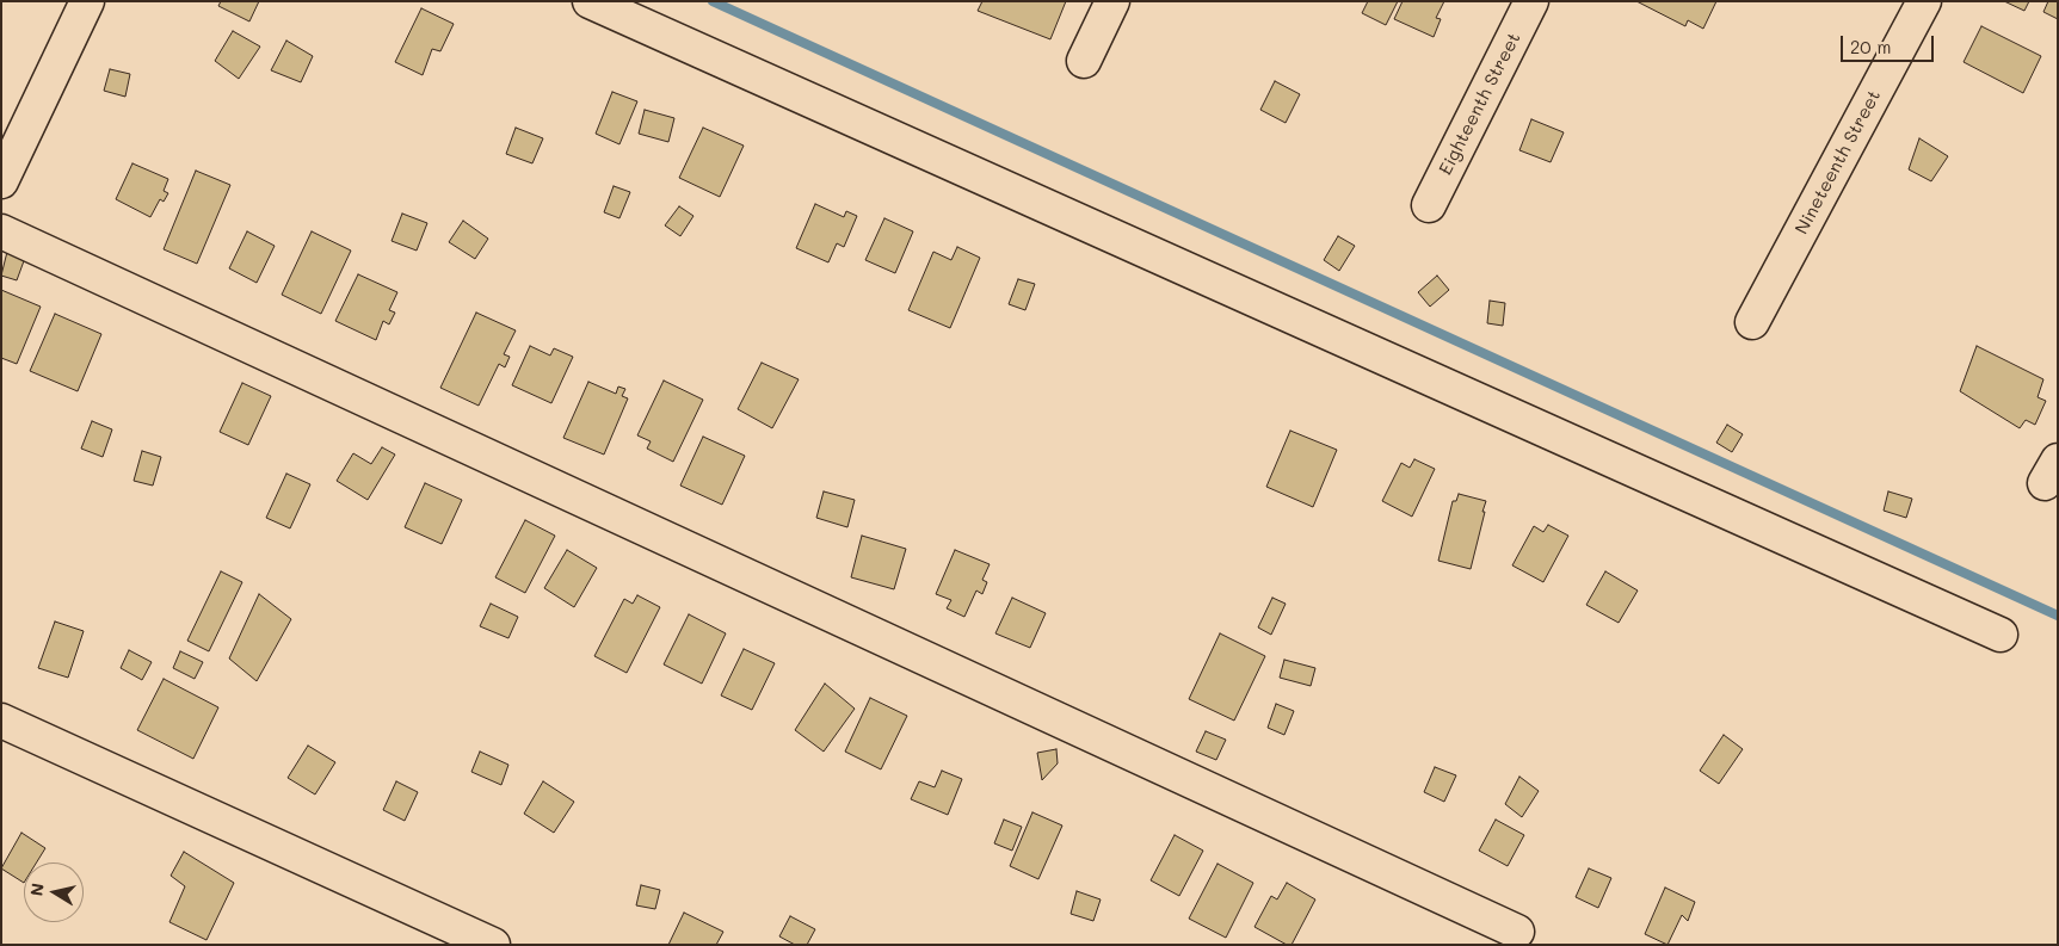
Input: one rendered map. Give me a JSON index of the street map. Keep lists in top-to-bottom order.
{
  "streets": {
    "street": ["Eighteenth Street", "Nineteenth Street"]
  },
  "scale_bar": "20 m",
  "north": "left"
}
